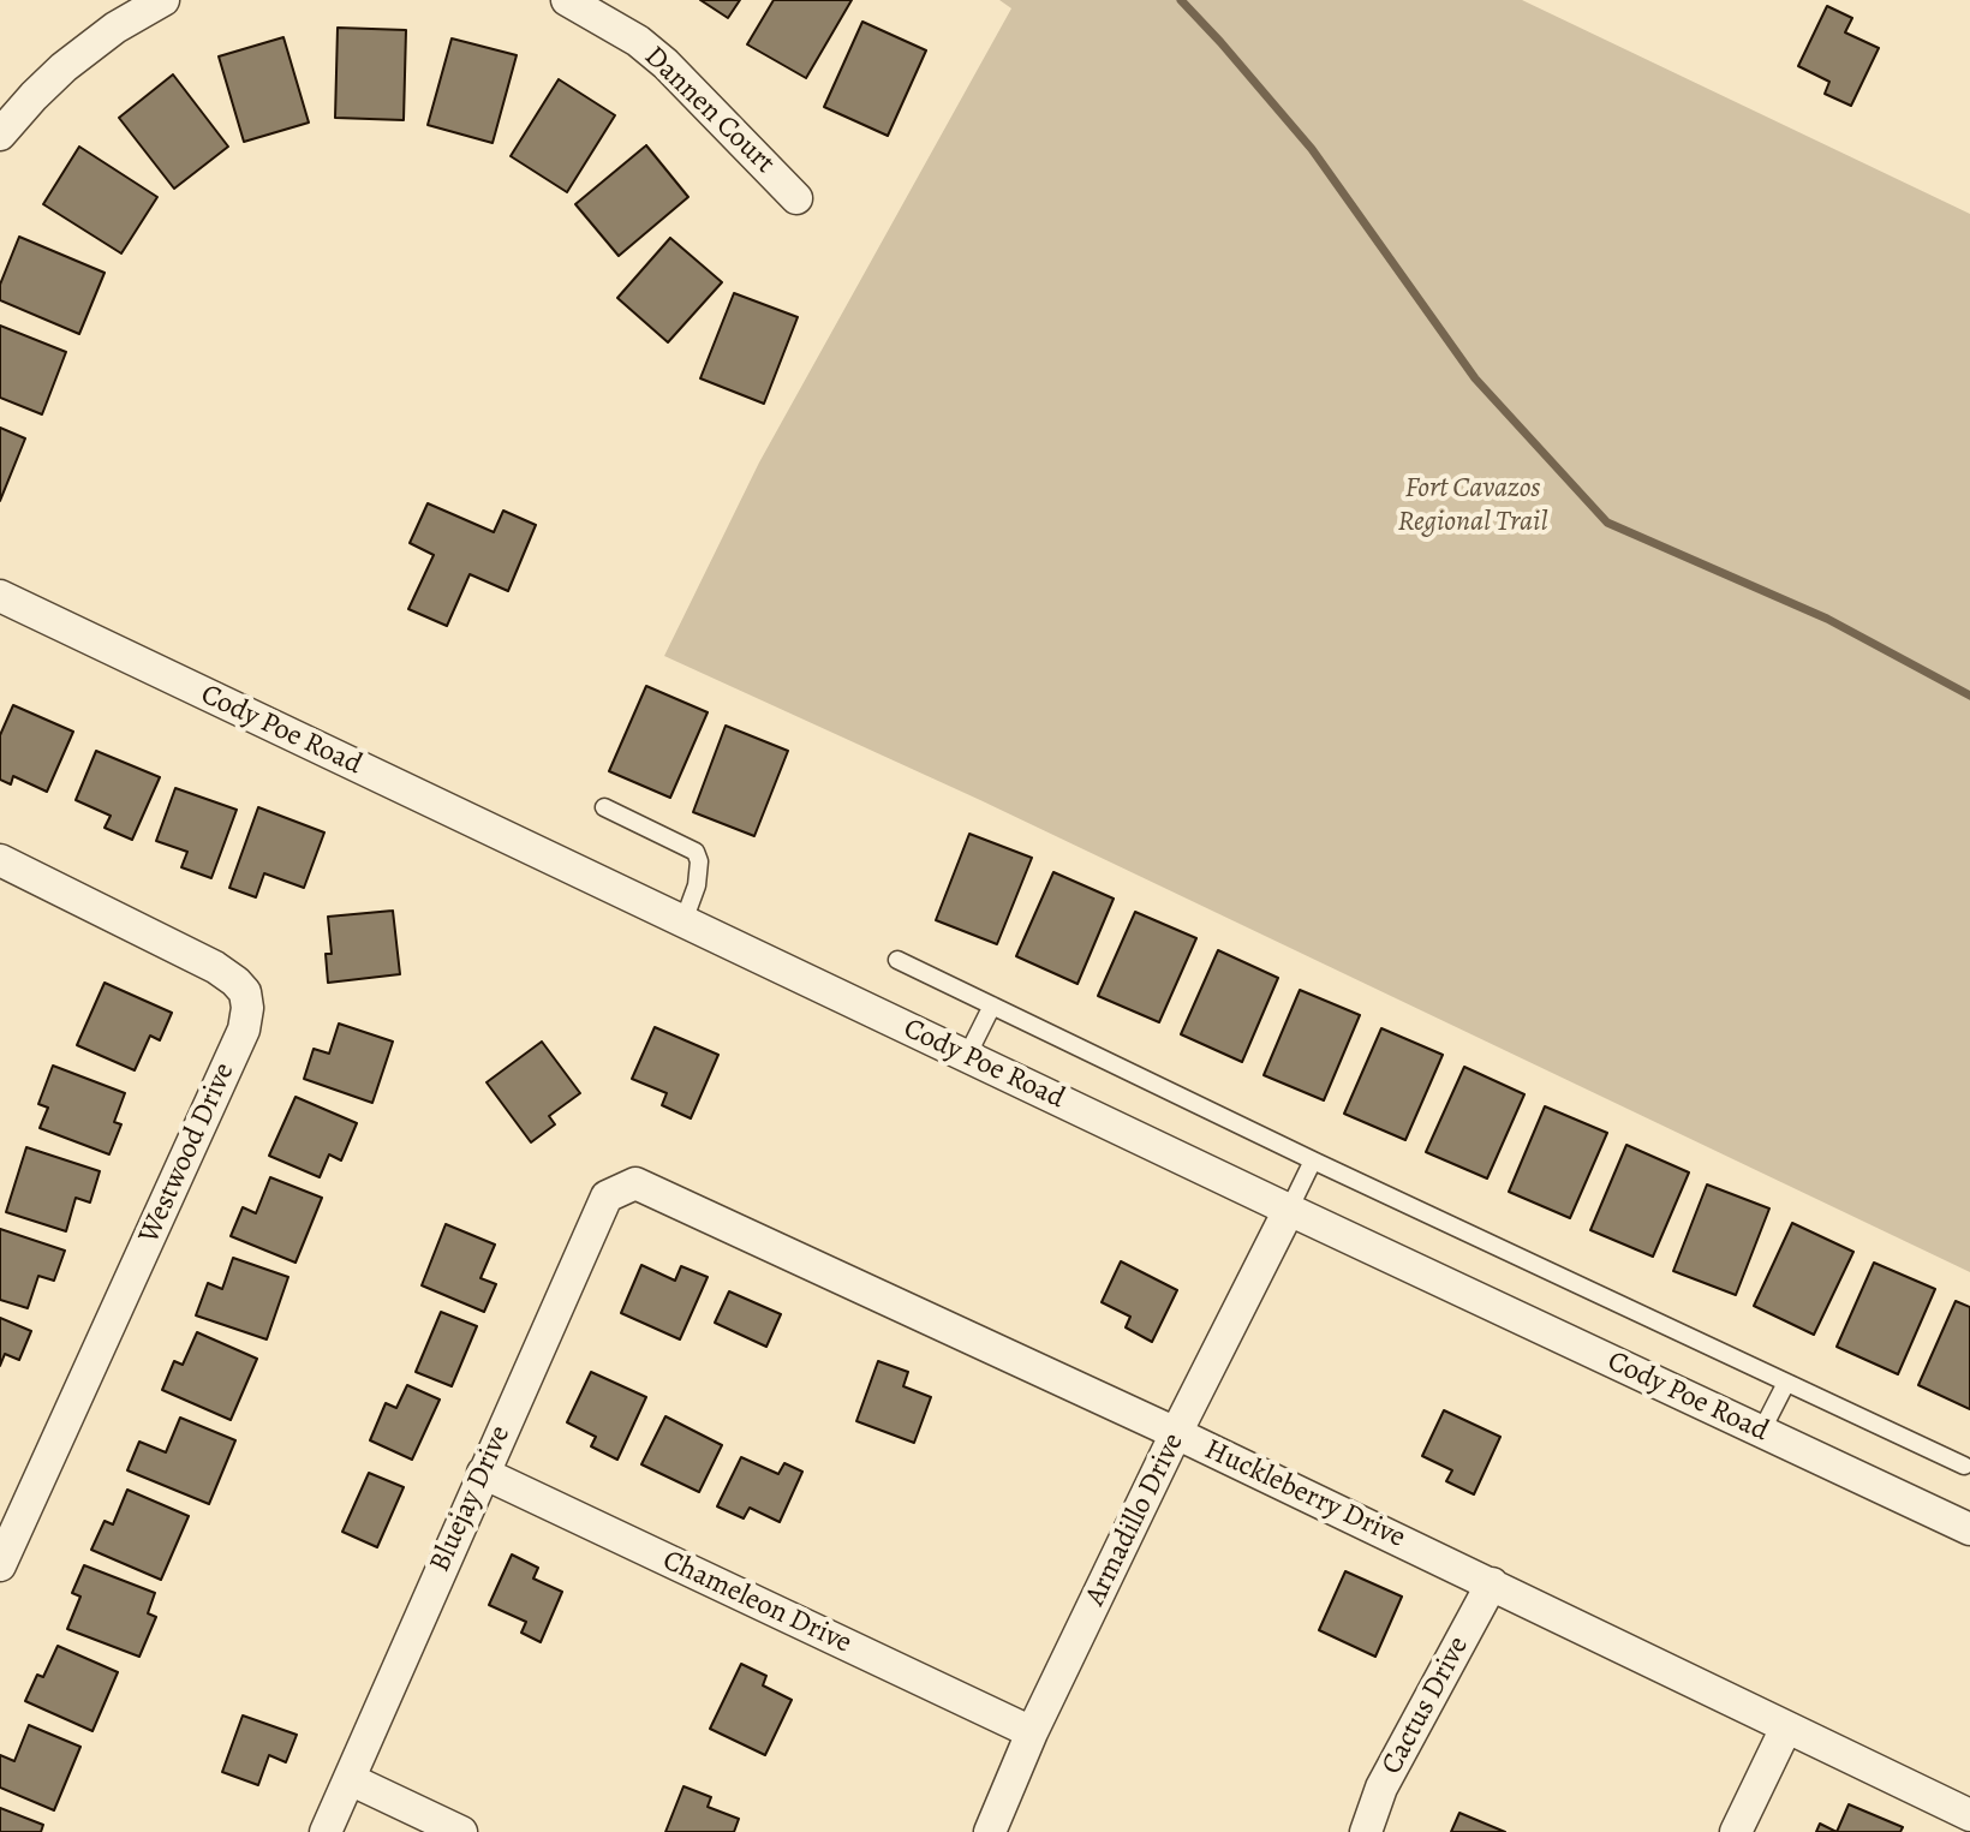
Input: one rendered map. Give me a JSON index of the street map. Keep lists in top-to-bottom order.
{
  "streets": {
    "street": [
      "Dannen Court",
      "Cody Poe Road",
      "Westwood Drive",
      "Huckleberry Drive",
      "Bluejay Drive",
      "Armadillo Drive",
      "Chameleon Drive",
      "Cactus Drive"
    ]
  },
  "crossings": [
    ["Cody Poe Road", "Armadillo Drive"],
    ["Huckleberry Drive", "Bluejay Drive"],
    ["Huckleberry Drive", "Armadillo Drive"],
    ["Huckleberry Drive", "Cactus Drive"],
    ["Bluejay Drive", "Chameleon Drive"],
    ["Armadillo Drive", "Chameleon Drive"]
  ],
  "parks": ["Fort Cavazos Regional Trail"]
}
